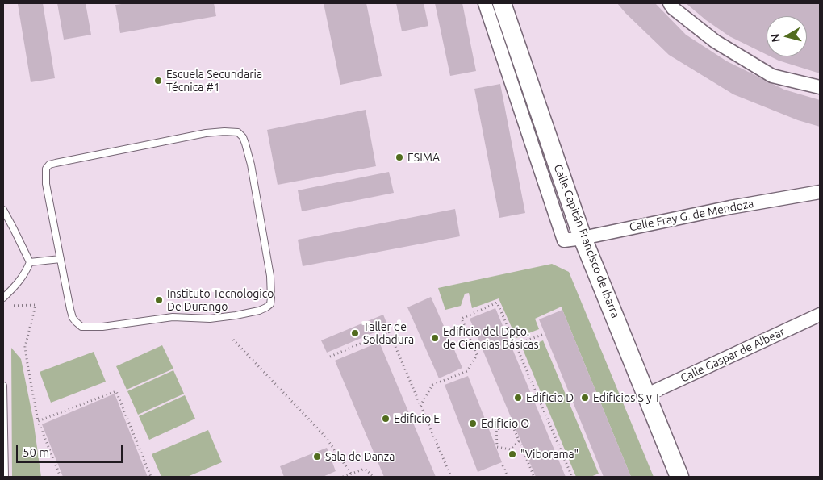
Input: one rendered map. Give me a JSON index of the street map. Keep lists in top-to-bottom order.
{
  "streets": {
    "street": ["Calle Fray G. de Mendoza", "Calle Capitán Francisco de Ibarra", "Calle Gaspar de Albear"]
  },
  "crossings": [
    ["Calle Fray G. de Mendoza", "Calle Capitán Francisco de Ibarra"],
    ["Calle Capitán Francisco de Ibarra", "Calle Gaspar de Albear"]
  ],
  "places": [
    "Escuela Secundaria Técnica #1",
    "ESIMA",
    "Instituto Tecnologico De Durango",
    "Taller de Soldadura",
    "Edificio del Dpto. de Ciencias Básicas",
    "Edificio D",
    "Edificios S y T",
    "Edificio E",
    "Edificio O",
    "\"Viborama\"",
    "Sala de Danza"
  ],
  "scale_bar": "50 m",
  "north": "left"
}
